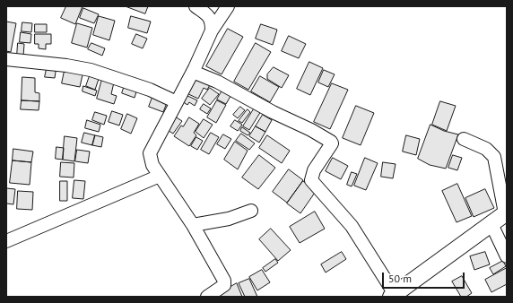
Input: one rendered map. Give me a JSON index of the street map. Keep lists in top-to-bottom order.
{
  "scale_bar": "50 m"
}
